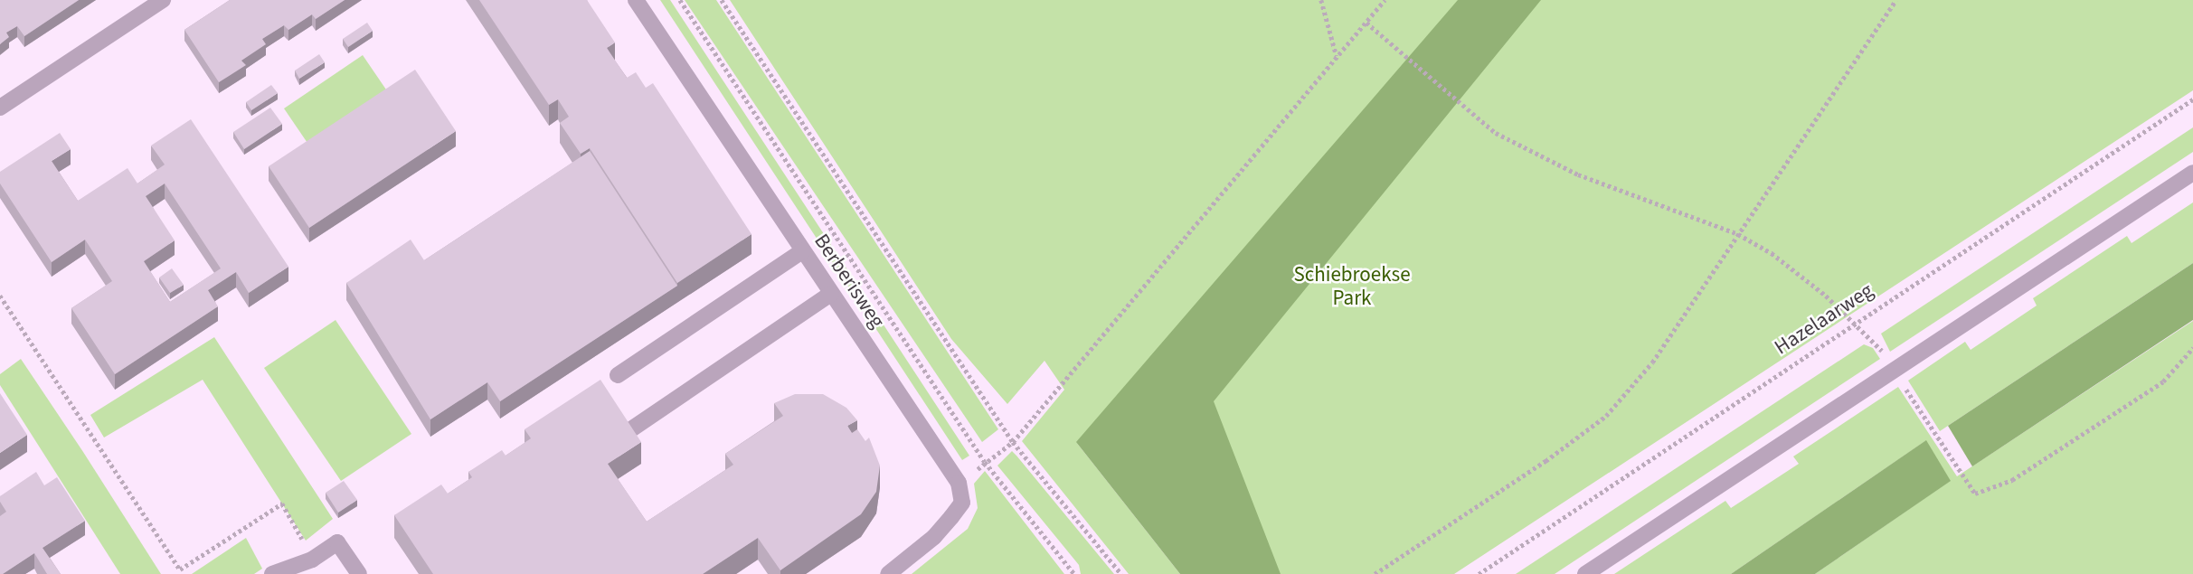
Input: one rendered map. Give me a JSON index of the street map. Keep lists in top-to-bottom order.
{
  "streets": {
    "street": ["Berberisweg"],
    "path": ["Hazelaarweg"]
  },
  "parks": ["Schiebroekse Park"]
}
